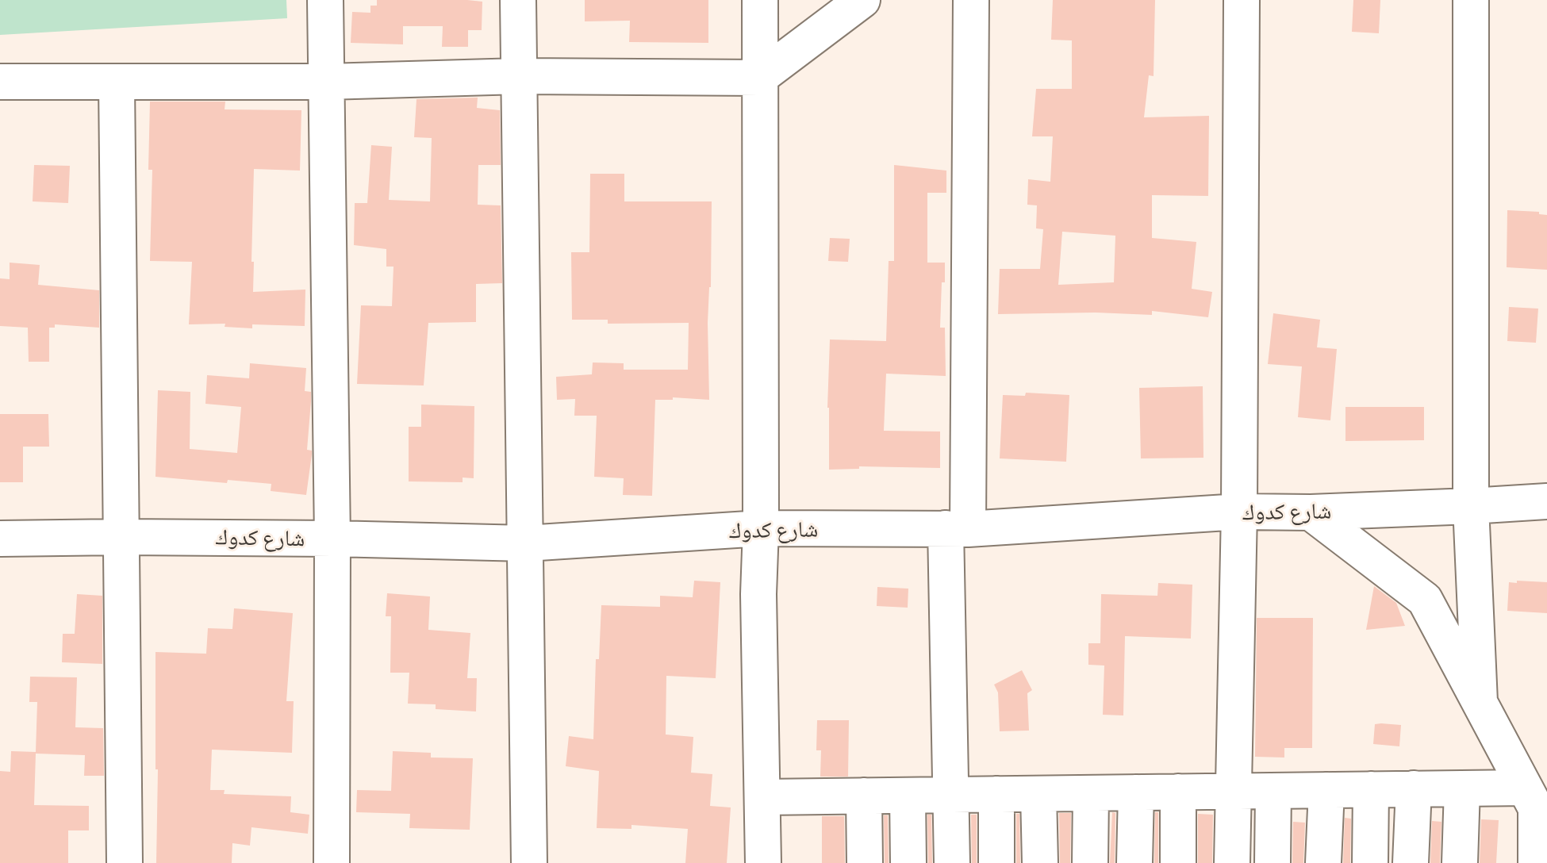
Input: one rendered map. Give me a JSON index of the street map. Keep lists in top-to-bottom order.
{
  "streets": {
    "street": ["شارع كدوك"]
  }
}
